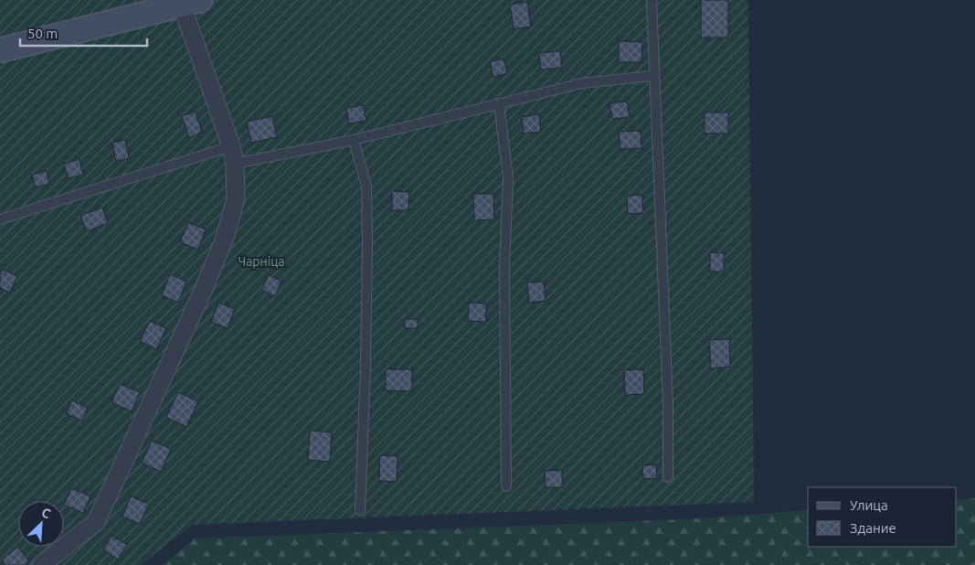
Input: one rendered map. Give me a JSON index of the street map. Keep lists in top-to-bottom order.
{
  "parks": ["Чарніца"],
  "legend": ["Улица", "Здание"],
  "scale_bar": "50 m",
  "north": "top right"
}
